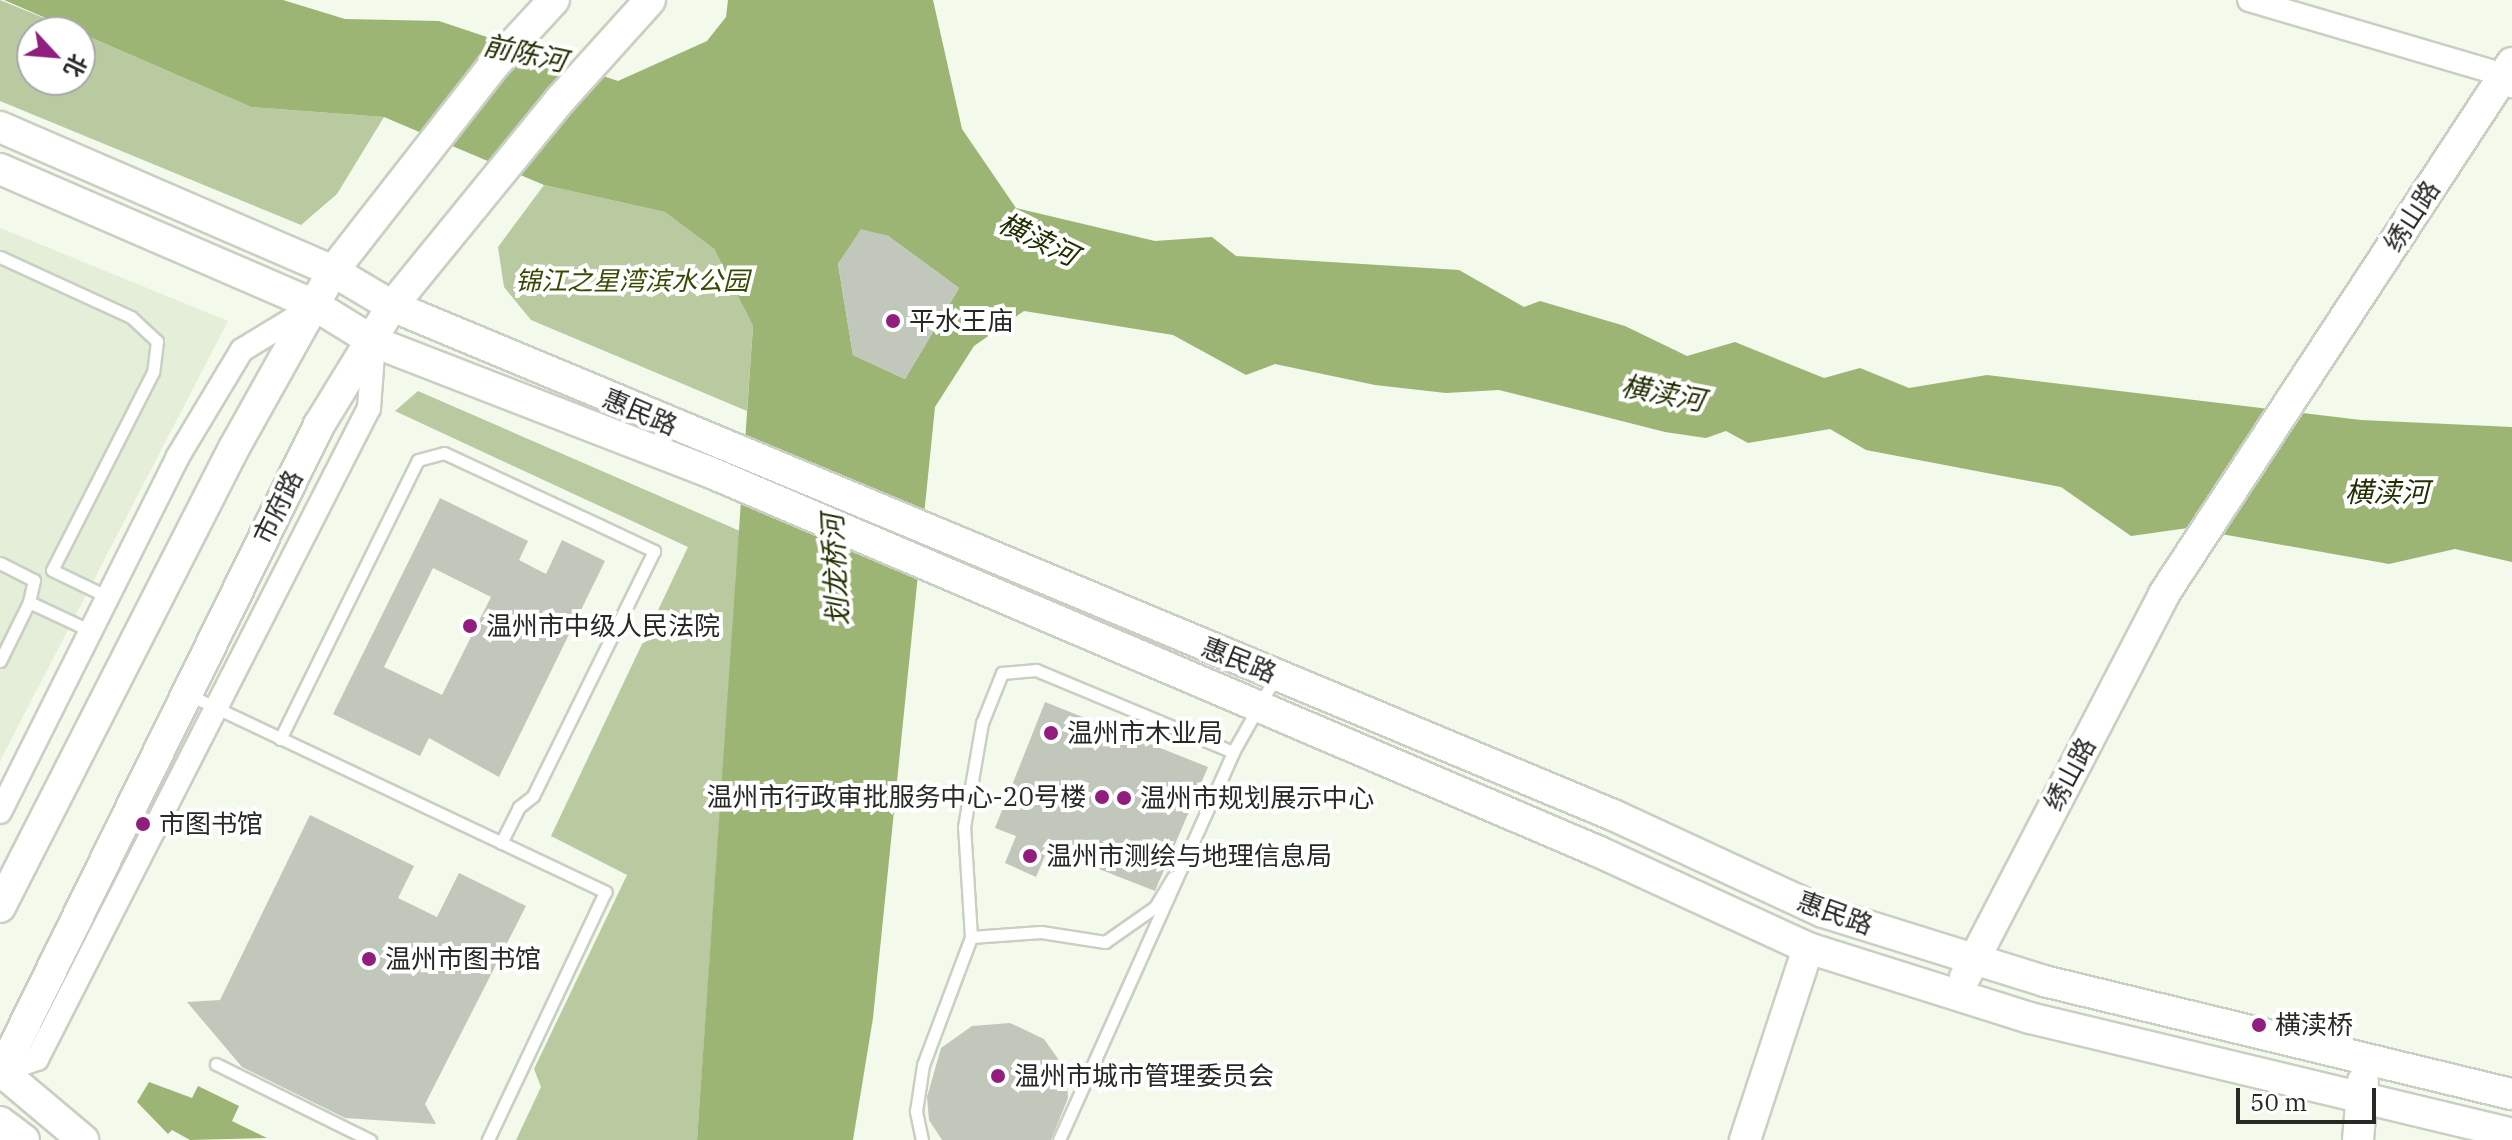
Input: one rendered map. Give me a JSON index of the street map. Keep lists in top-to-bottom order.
{
  "streets": {
    "main road": ["绣山路", "惠民路", "市府路"]
  },
  "crossings": [
    ["绣山路", "惠民路"],
    ["惠民路", "市府路"]
  ],
  "water": ["前陈河", "横渎河", "划龙桥河"],
  "parks": ["锦江之星湾滨水公园"],
  "places": [
    "平水王庙",
    "温州市中级人民法院",
    "温州市木业局",
    "温州市行政审批服务中心-20号楼",
    "温州市规划展示中心",
    "市图书馆",
    "温州市测绘与地理信息局",
    "温州市图书馆",
    "横渎桥",
    "温州市城市管理委员会"
  ],
  "scale_bar": "50 m",
  "north": "bottom right"
}
